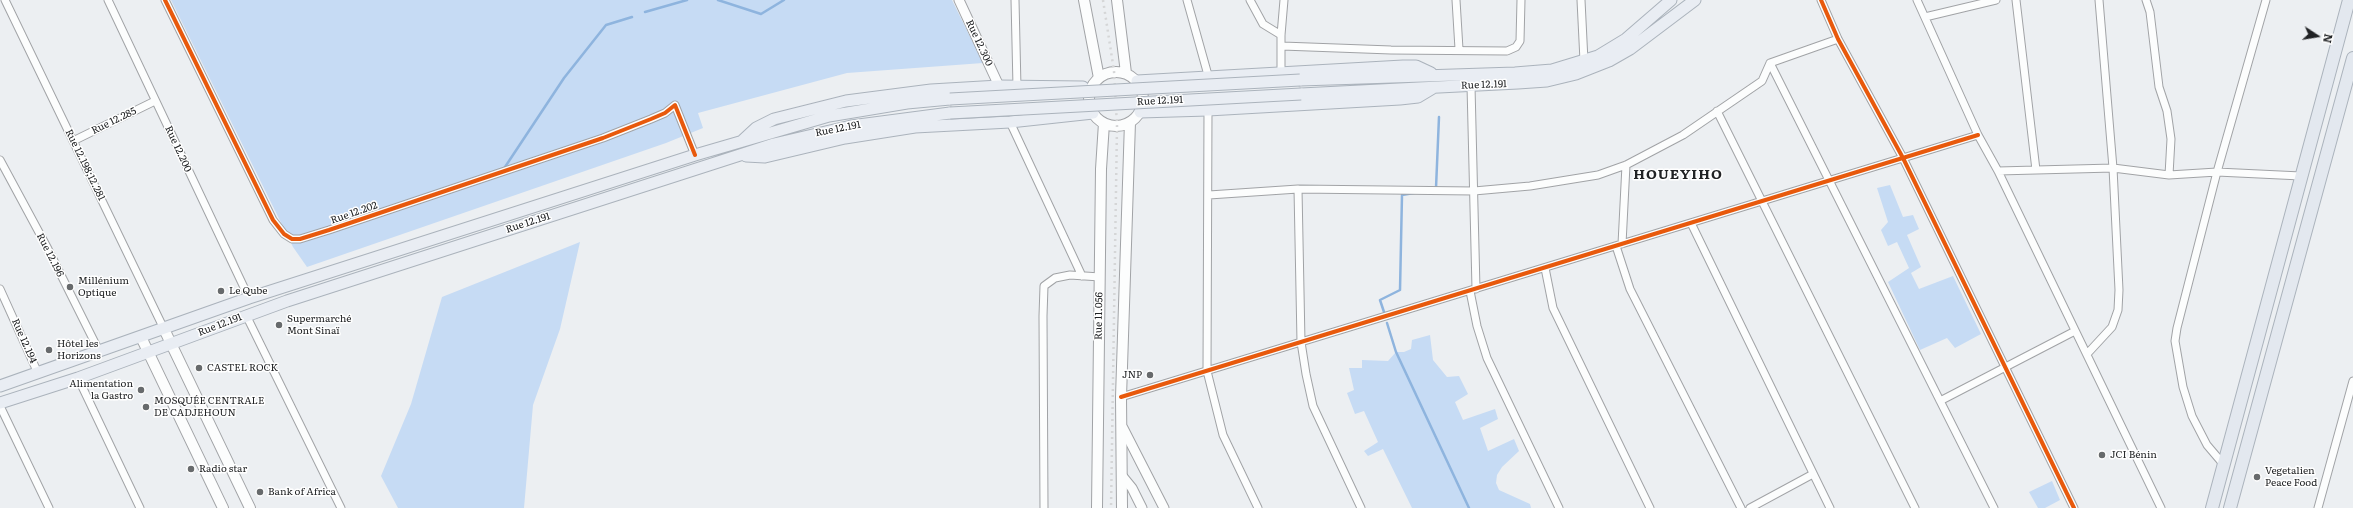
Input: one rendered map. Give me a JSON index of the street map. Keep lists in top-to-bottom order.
{
  "streets": {
    "main road": ["Rue 12.191", "Rue 11.056"],
    "street": [
      "Rue 12.300",
      "Rue 12.285",
      "Rue 12.200",
      "Rue 12.198;12.281",
      "Rue 12.202",
      "Rue 12.196",
      "Rue 12.194"
    ]
  },
  "crossings": [
    ["Rue 12.191", "Rue 12.200"],
    ["Rue 12.191", "Rue 12.198;12.281"],
    ["Rue 12.191", "Rue 12.202"],
    ["Rue 12.191", "Rue 12.196"],
    ["Rue 12.191", "Rue 12.194"],
    ["Rue 12.285", "Rue 12.200"],
    ["Rue 12.285", "Rue 12.198;12.281"]
  ],
  "districts": ["HOUEYIHO"],
  "places": [
    "Millénium Optique",
    "Le Qube",
    "Supermarché Mont Sinaï",
    "Hôtel les Horizons",
    "CASTEL ROCK",
    "JNP",
    "Alimentation la Gastro",
    "MOSQUÉE CENTRALE DE CADJEHOUN",
    "JCI Bénin",
    "Radio star",
    "Vegetalien Peace Food",
    "Bank of Africa"
  ],
  "north": "right"
}
